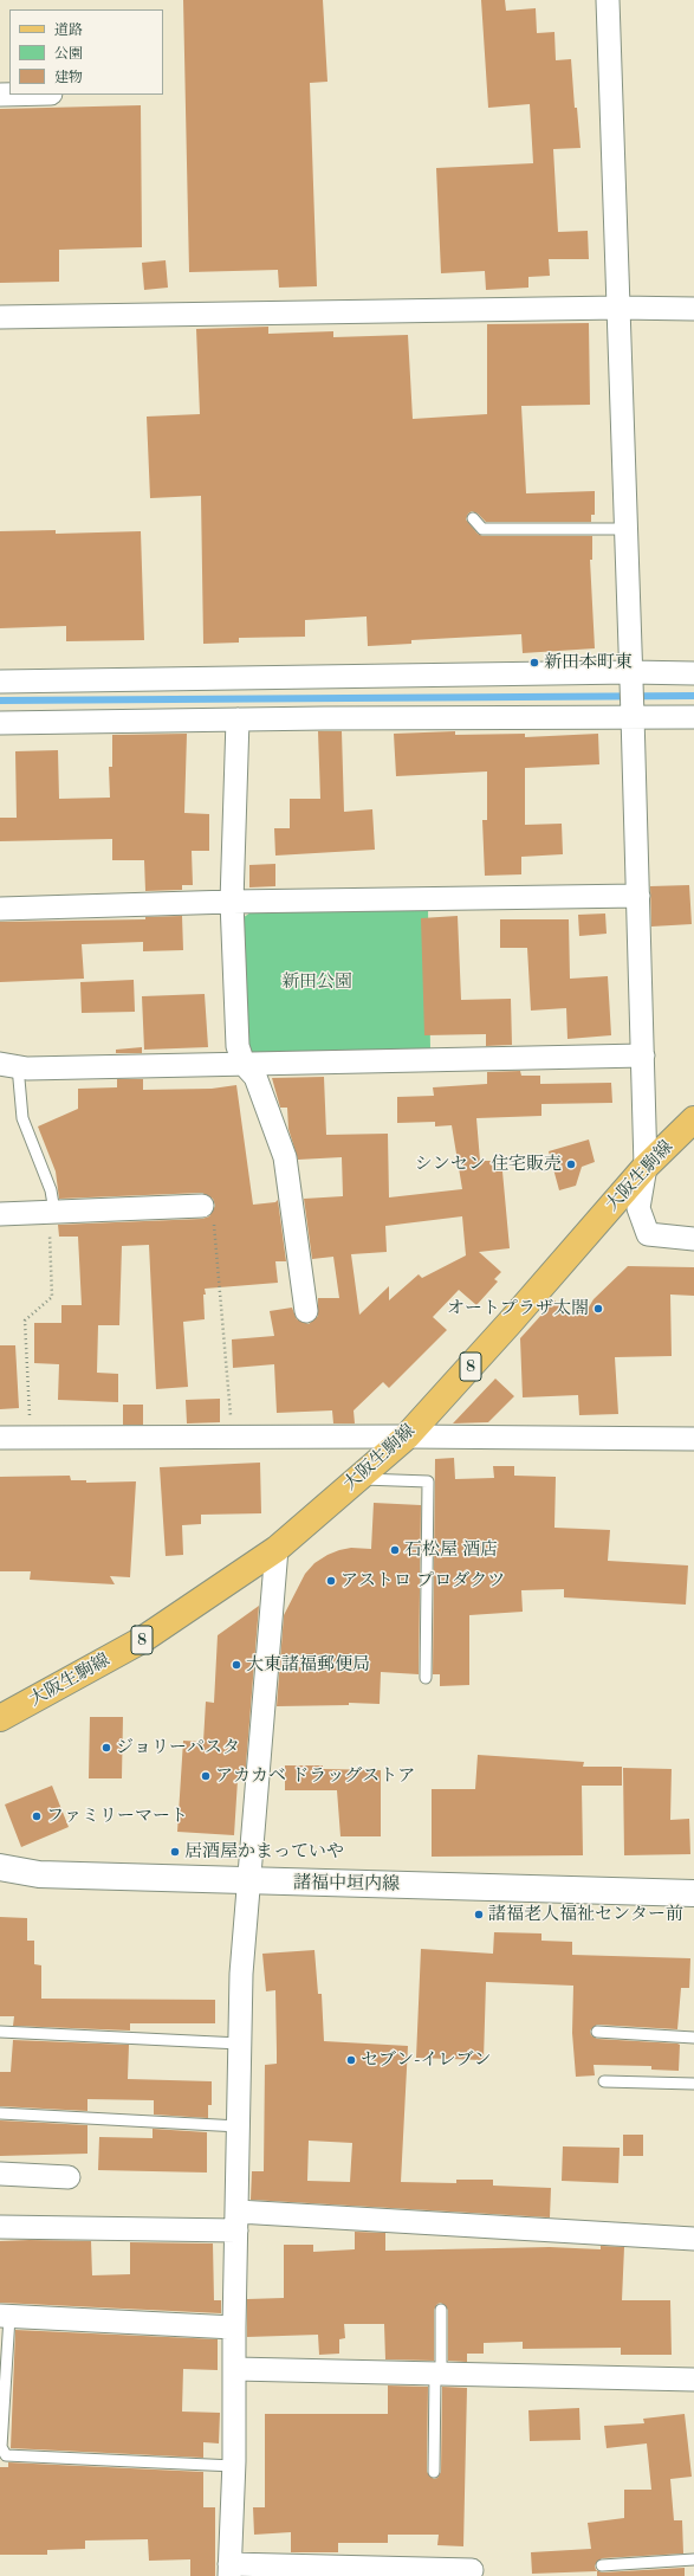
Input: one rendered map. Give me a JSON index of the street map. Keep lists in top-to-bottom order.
{
  "streets": {
    "main road": ["大阪生駒線", "8"],
    "street": ["諸福中垣内線"]
  },
  "parks": ["新田公園"],
  "places": [
    "新田本町東",
    "シンセン 住宅販売",
    "オートプラザ太閤",
    "石松屋 酒店",
    "アストロ プロダクツ",
    "大東諸福郵便局",
    "ジョリーパスタ",
    "アカカベ ドラッグストア",
    "ファミリーマート",
    "居酒屋かまっていや",
    "諸福老人福祉センター前",
    "セブン-イレブン"
  ],
  "legend": ["道路", "公園", "建物"]
}
